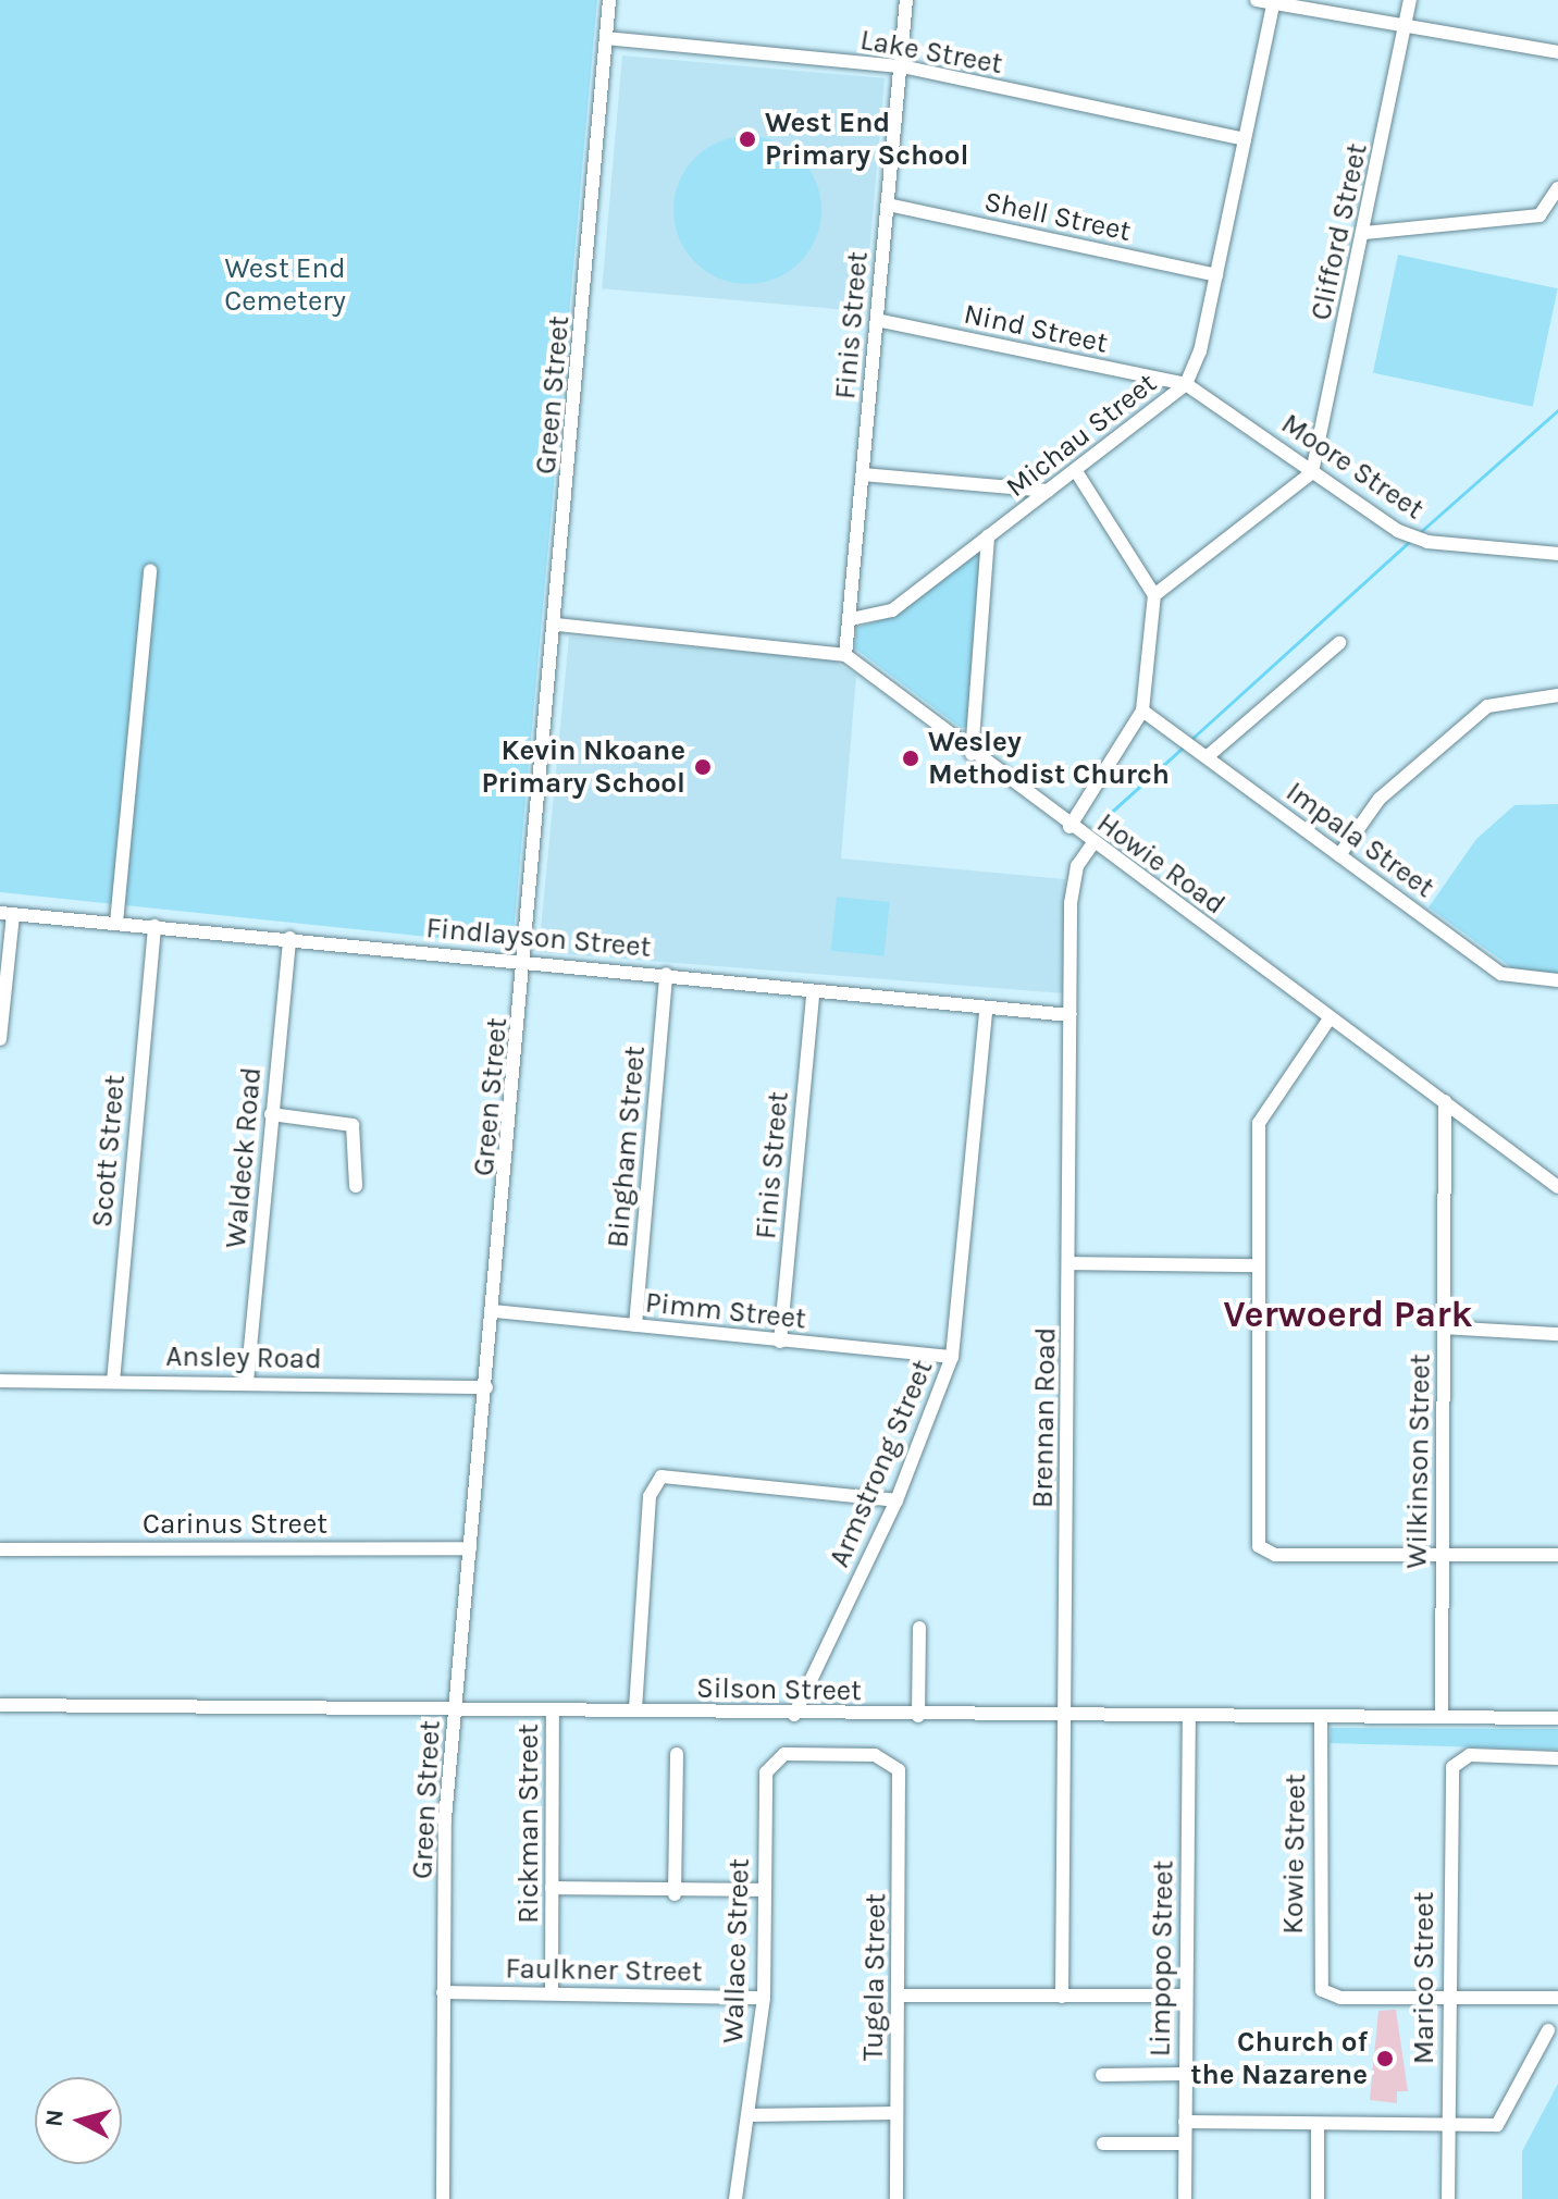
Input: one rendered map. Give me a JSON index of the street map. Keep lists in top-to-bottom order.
{
  "streets": {
    "street": [
      "Lake Street",
      "Shell Street",
      "Clifford Street",
      "Finis Street",
      "Nind Street",
      "Green Street",
      "Michau Street",
      "Moore Street",
      "Impala Street",
      "Howie Road",
      "Findlayson Street",
      "Bingham Street",
      "Scott Street",
      "Waldeck Road",
      "Pimm Street",
      "Ansley Road",
      "Brennan Road",
      "Wilkinson Street",
      "Armstrong Street",
      "Carinus Street",
      "Silson Street",
      "Rickman Street",
      "Kowie Street",
      "Wallace Street",
      "Limpopo Street",
      "Faulkner Street",
      "Tugela Street",
      "Marico Street"
    ]
  },
  "crossings": [
    ["Lake Street", "Finis Street"],
    ["Lake Street", "Green Street"],
    ["Lake Street", "Michau Street"],
    ["Shell Street", "Finis Street"],
    ["Shell Street", "Michau Street"],
    ["Clifford Street", "Moore Street"],
    ["Finis Street", "Nind Street"],
    ["Finis Street", "Michau Street"],
    ["Finis Street", "Howie Road"],
    ["Finis Street", "Findlayson Street"],
    ["Finis Street", "Pimm Street"],
    ["Nind Street", "Michau Street"],
    ["Nind Street", "Moore Street"],
    ["Green Street", "Findlayson Street"],
    ["Green Street", "Pimm Street"],
    ["Green Street", "Ansley Road"],
    ["Green Street", "Carinus Street"],
    ["Green Street", "Silson Street"],
    ["Green Street", "Faulkner Street"],
    ["Michau Street", "Moore Street"],
    ["Howie Road", "Brennan Road"],
    ["Howie Road", "Wilkinson Street"],
    ["Findlayson Street", "Bingham Street"],
    ["Findlayson Street", "Scott Street"],
    ["Findlayson Street", "Waldeck Road"],
    ["Findlayson Street", "Brennan Road"],
    ["Findlayson Street", "Armstrong Street"],
    ["Bingham Street", "Pimm Street"],
    ["Scott Street", "Ansley Road"],
    ["Waldeck Road", "Ansley Road"],
    ["Pimm Street", "Armstrong Street"],
    ["Brennan Road", "Silson Street"],
    ["Wilkinson Street", "Silson Street"],
    ["Armstrong Street", "Silson Street"],
    ["Silson Street", "Rickman Street"],
    ["Silson Street", "Kowie Street"],
    ["Silson Street", "Limpopo Street"],
    ["Rickman Street", "Faulkner Street"],
    ["Kowie Street", "Marico Street"],
    ["Wallace Street", "Faulkner Street"],
    ["Wallace Street", "Tugela Street"]
  ],
  "districts": ["Verwoerd Park"],
  "parks": ["West End Cemetery"],
  "places": [
    "West End Primary School",
    "Wesley Methodist Church",
    "Kevin Nkoane Primary School",
    "Church of the Nazarene"
  ],
  "north": "left"
}
